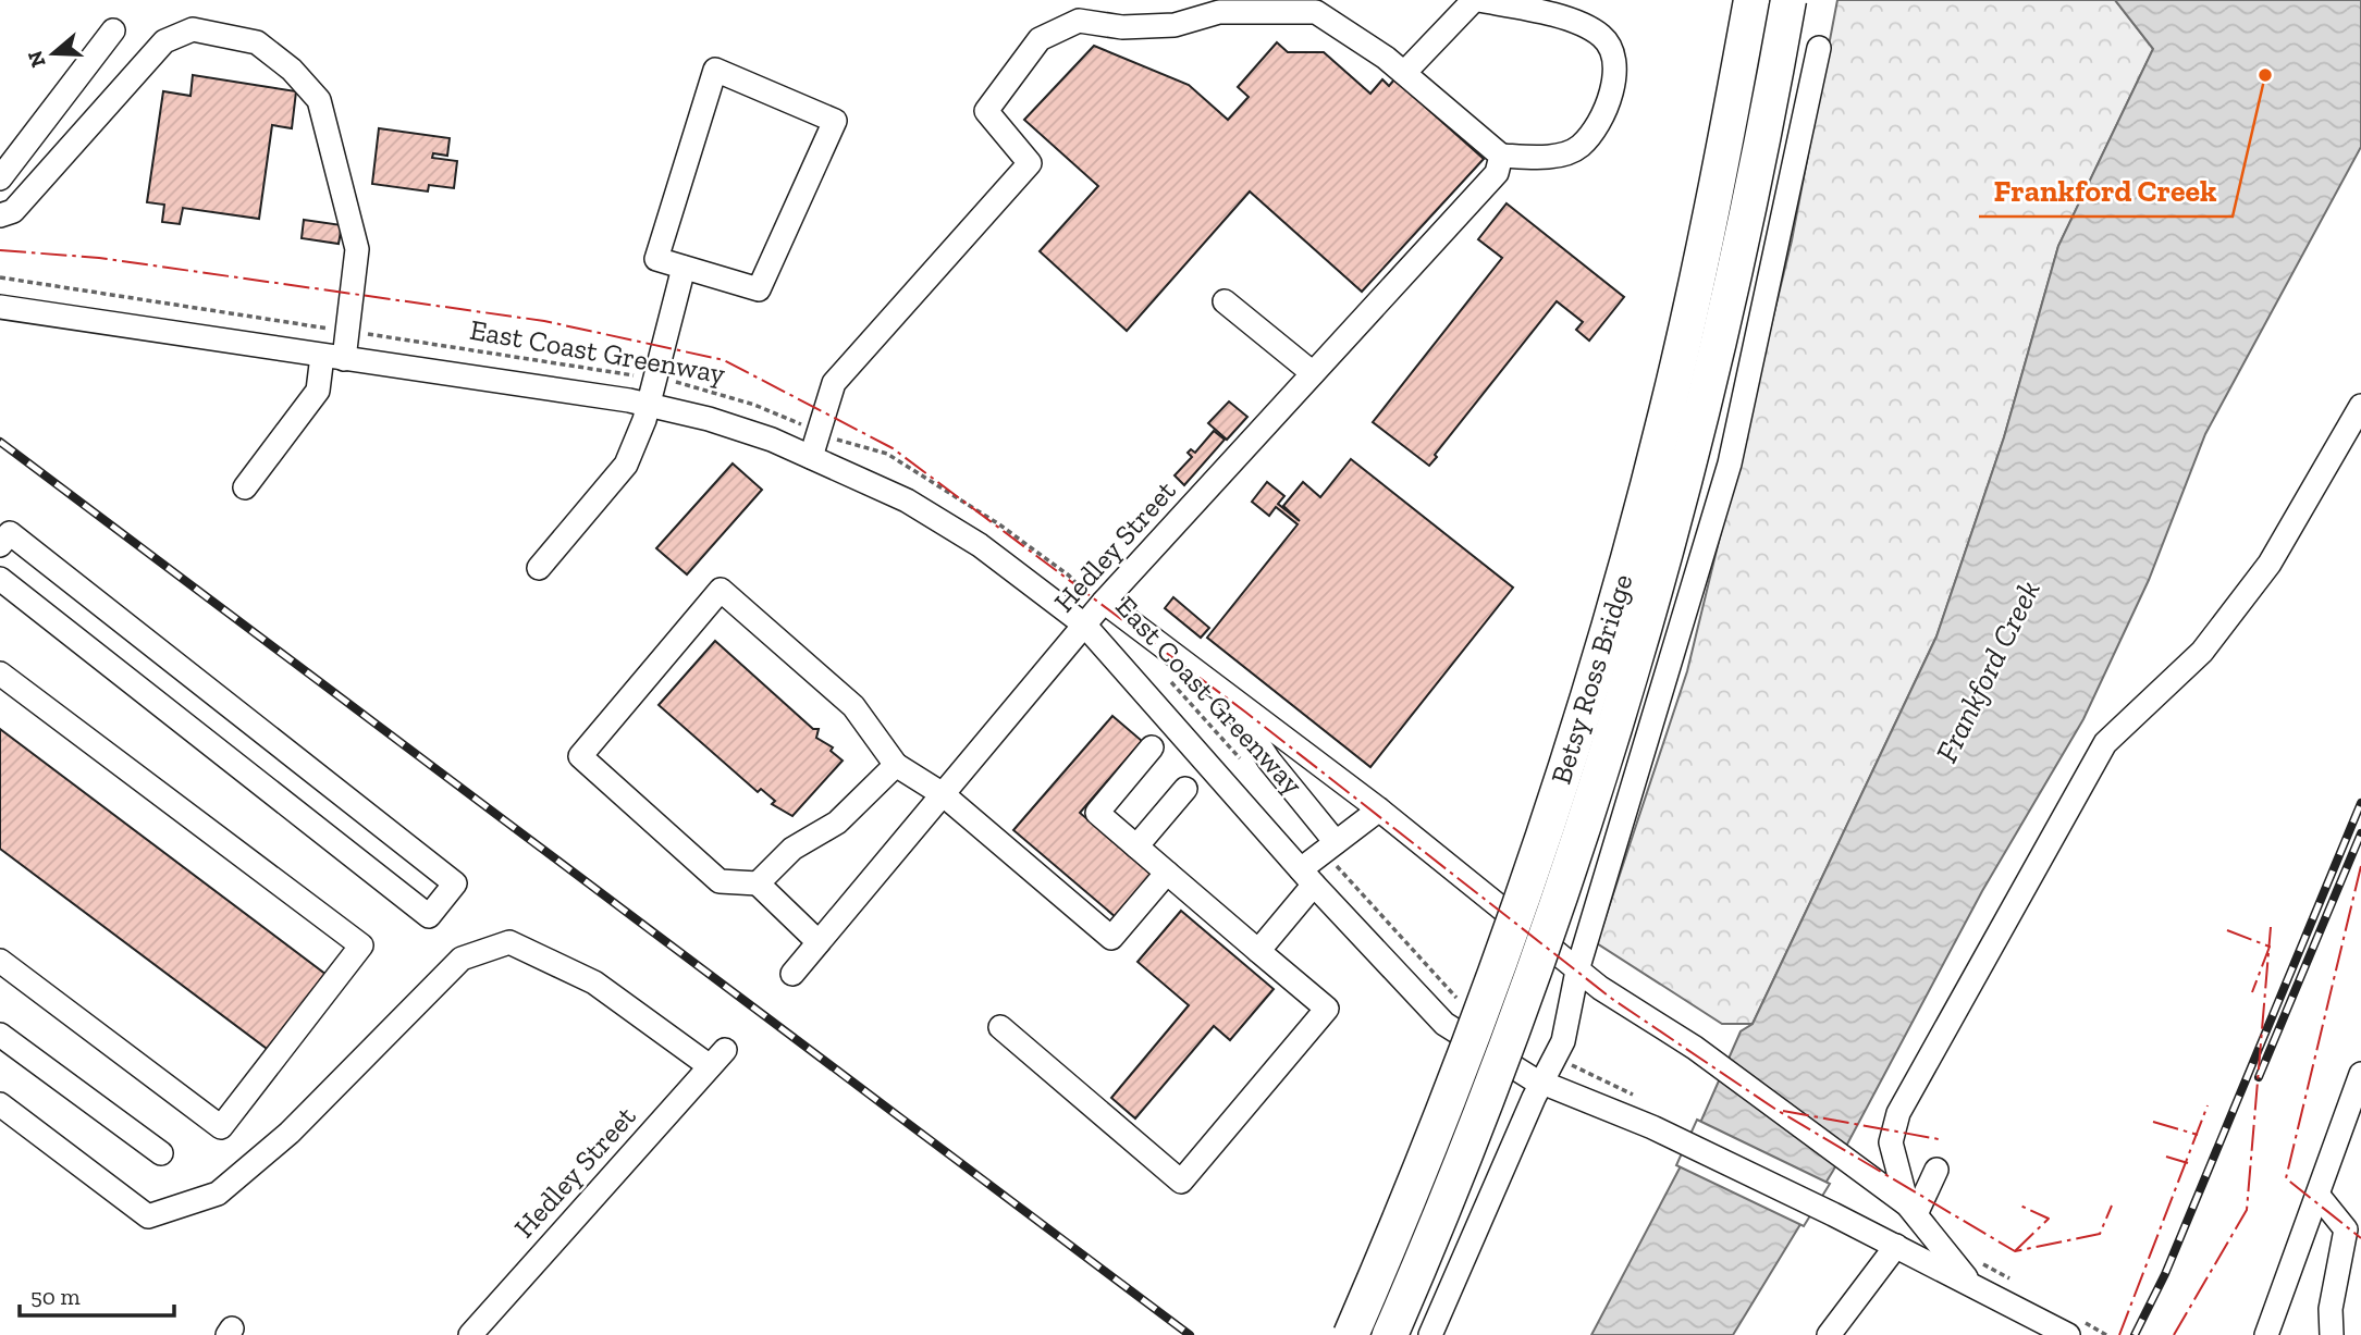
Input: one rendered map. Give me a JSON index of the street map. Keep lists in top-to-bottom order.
{
  "streets": {
    "highway": ["Betsy Ross Bridge"],
    "street": ["Hedley Street"],
    "path": ["East Coast Greenway"]
  },
  "crossings": [
    ["East Coast Greenway", "Hedley Street"]
  ],
  "water": ["Frankford Creek"],
  "places": ["Frankford Creek"],
  "scale_bar": "50 m",
  "north": "left"
}
